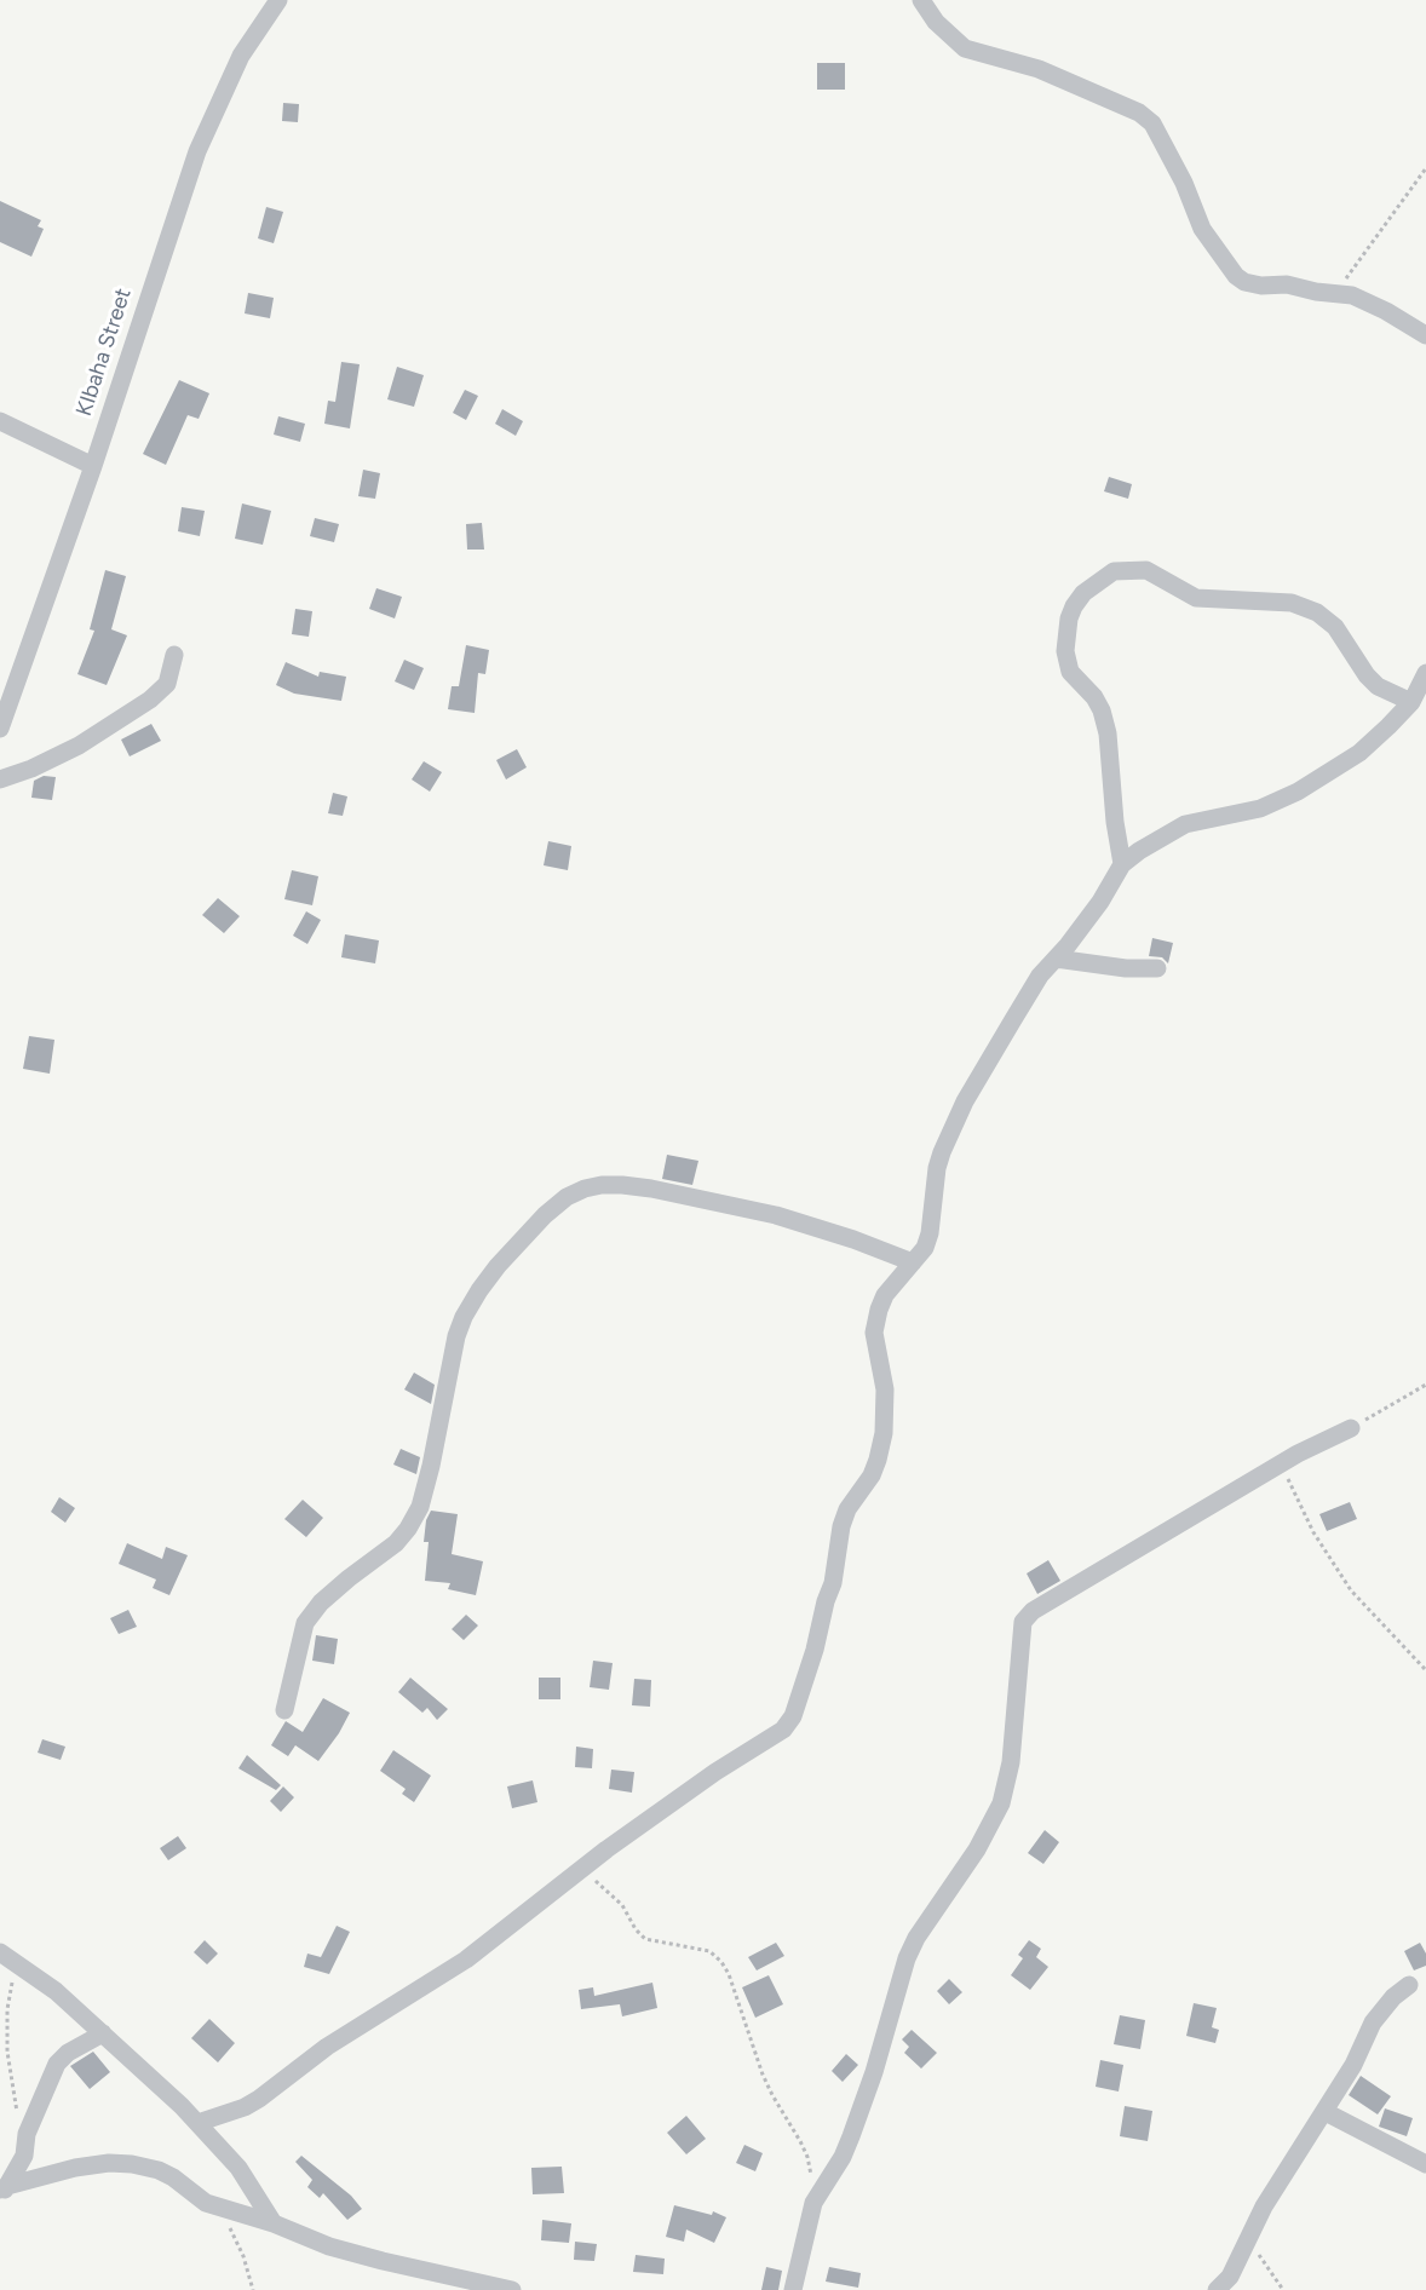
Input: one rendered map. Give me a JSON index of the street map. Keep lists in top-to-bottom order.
{
  "streets": {
    "street": ["KIbaha Street"]
  }
}
